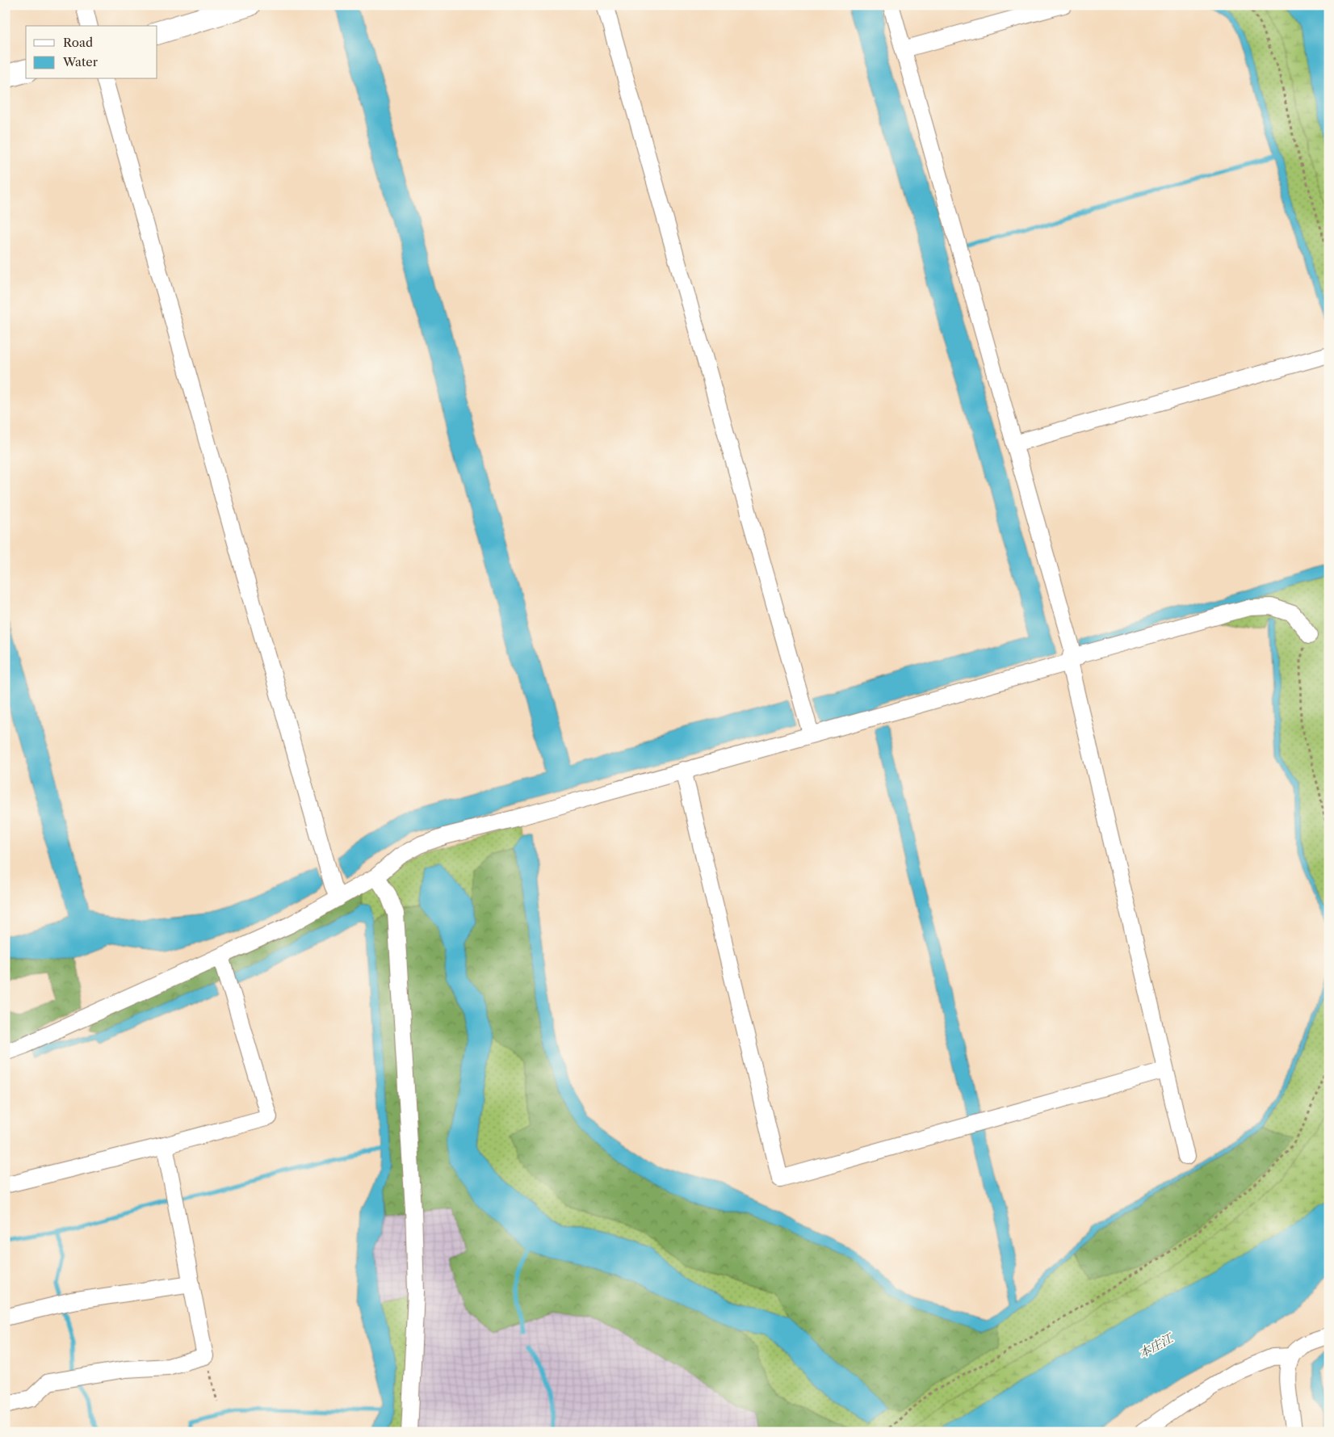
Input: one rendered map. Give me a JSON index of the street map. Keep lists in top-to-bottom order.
{
  "water": ["本庄江"],
  "legend": ["Road", "Water"]
}
